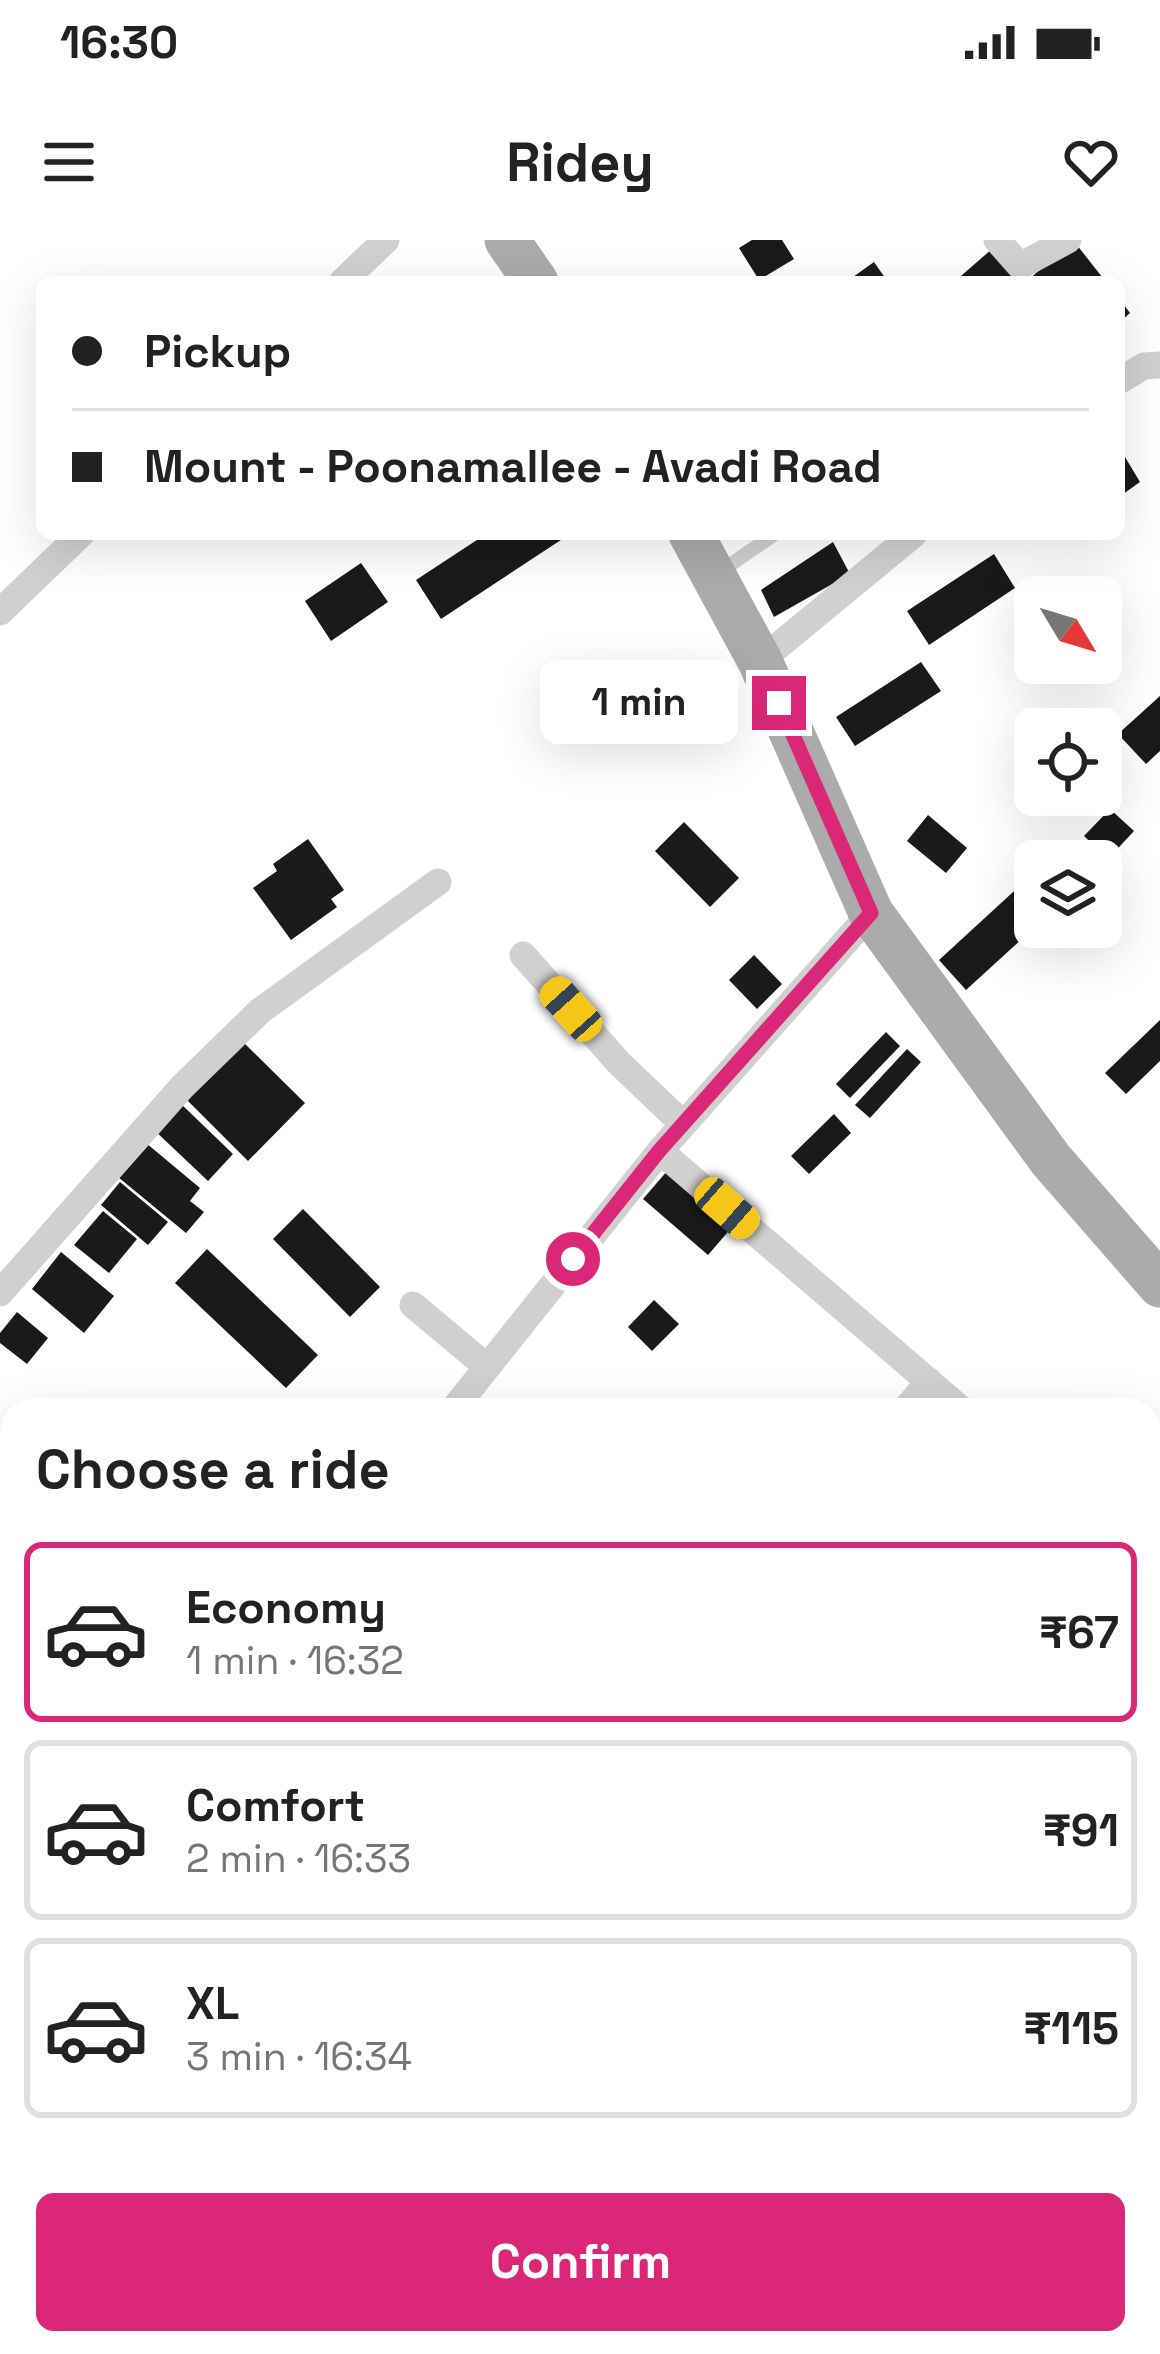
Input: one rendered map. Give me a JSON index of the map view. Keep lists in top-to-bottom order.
{
  "north": "bottom right",
  "page": {
    "status": "16:30",
    "header": "Ridey",
    "banner": ["Pickup", "Mount - Poonamallee - Avadi Road"],
    "bubble": "1 min",
    "heading": "Choose a ride",
    "list": [
      {
        "name": "Economy",
        "note": "1 min · 16:32",
        "value": "₹67"
      },
      {
        "name": "Comfort",
        "note": "2 min · 16:33",
        "value": "₹91"
      },
      {
        "name": "XL",
        "note": "3 min · 16:34",
        "value": "₹115"
      }
    ],
    "buttons": "Confirm"
  }
}
